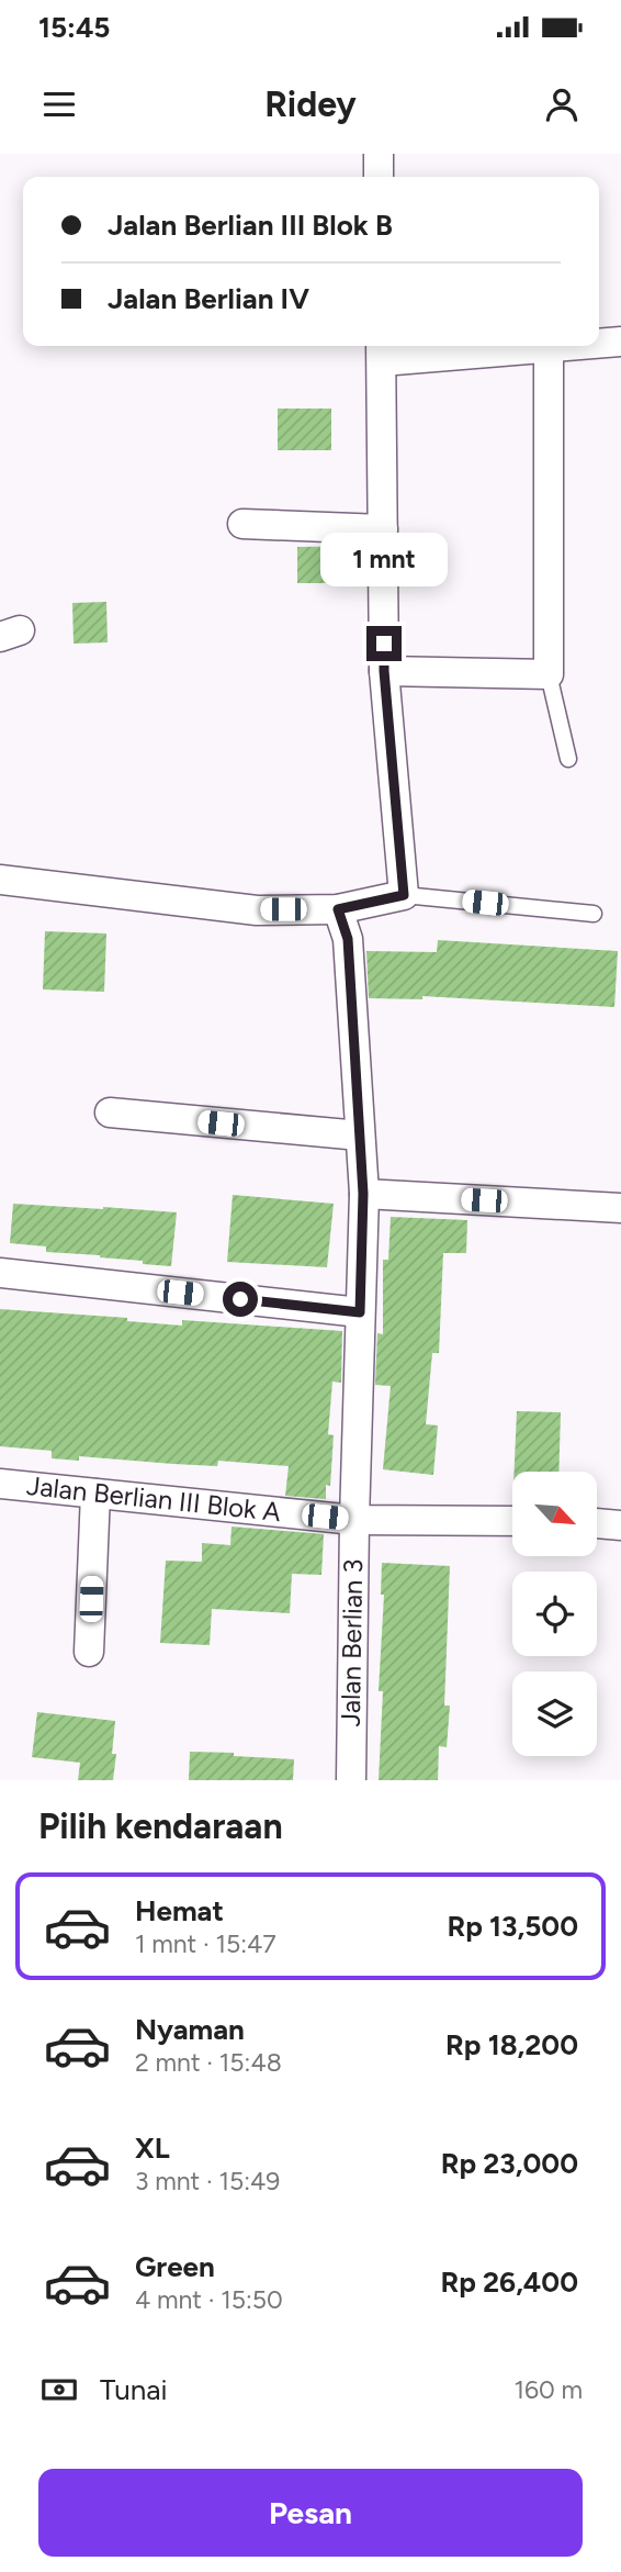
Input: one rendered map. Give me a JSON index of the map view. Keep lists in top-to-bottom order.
{
  "streets": {
    "street": ["Jalan Berlian III Blok A", "Jalan Berlian 3"]
  },
  "crossings": [
    ["Jalan Berlian III Blok A", "Jalan Berlian 3"]
  ],
  "north": "bottom right",
  "page": {
    "status": "15:45",
    "header": "Ridey",
    "banner": ["Jalan Berlian III Blok B", "Jalan Berlian IV"],
    "bubble": "1 mnt",
    "heading": "Pilih kendaraan",
    "list": [
      {
        "name": "Hemat",
        "note": "1 mnt · 15:47",
        "value": "Rp 13,500"
      },
      {
        "name": "Nyaman",
        "note": "2 mnt · 15:48",
        "value": "Rp 18,200"
      },
      {
        "name": "XL",
        "note": "3 mnt · 15:49",
        "value": "Rp 23,000"
      },
      {
        "name": "Green",
        "note": "4 mnt · 15:50",
        "value": "Rp 26,400"
      }
    ],
    "pay": ["Tunai", "160 m"],
    "buttons": "Pesan"
  }
}
